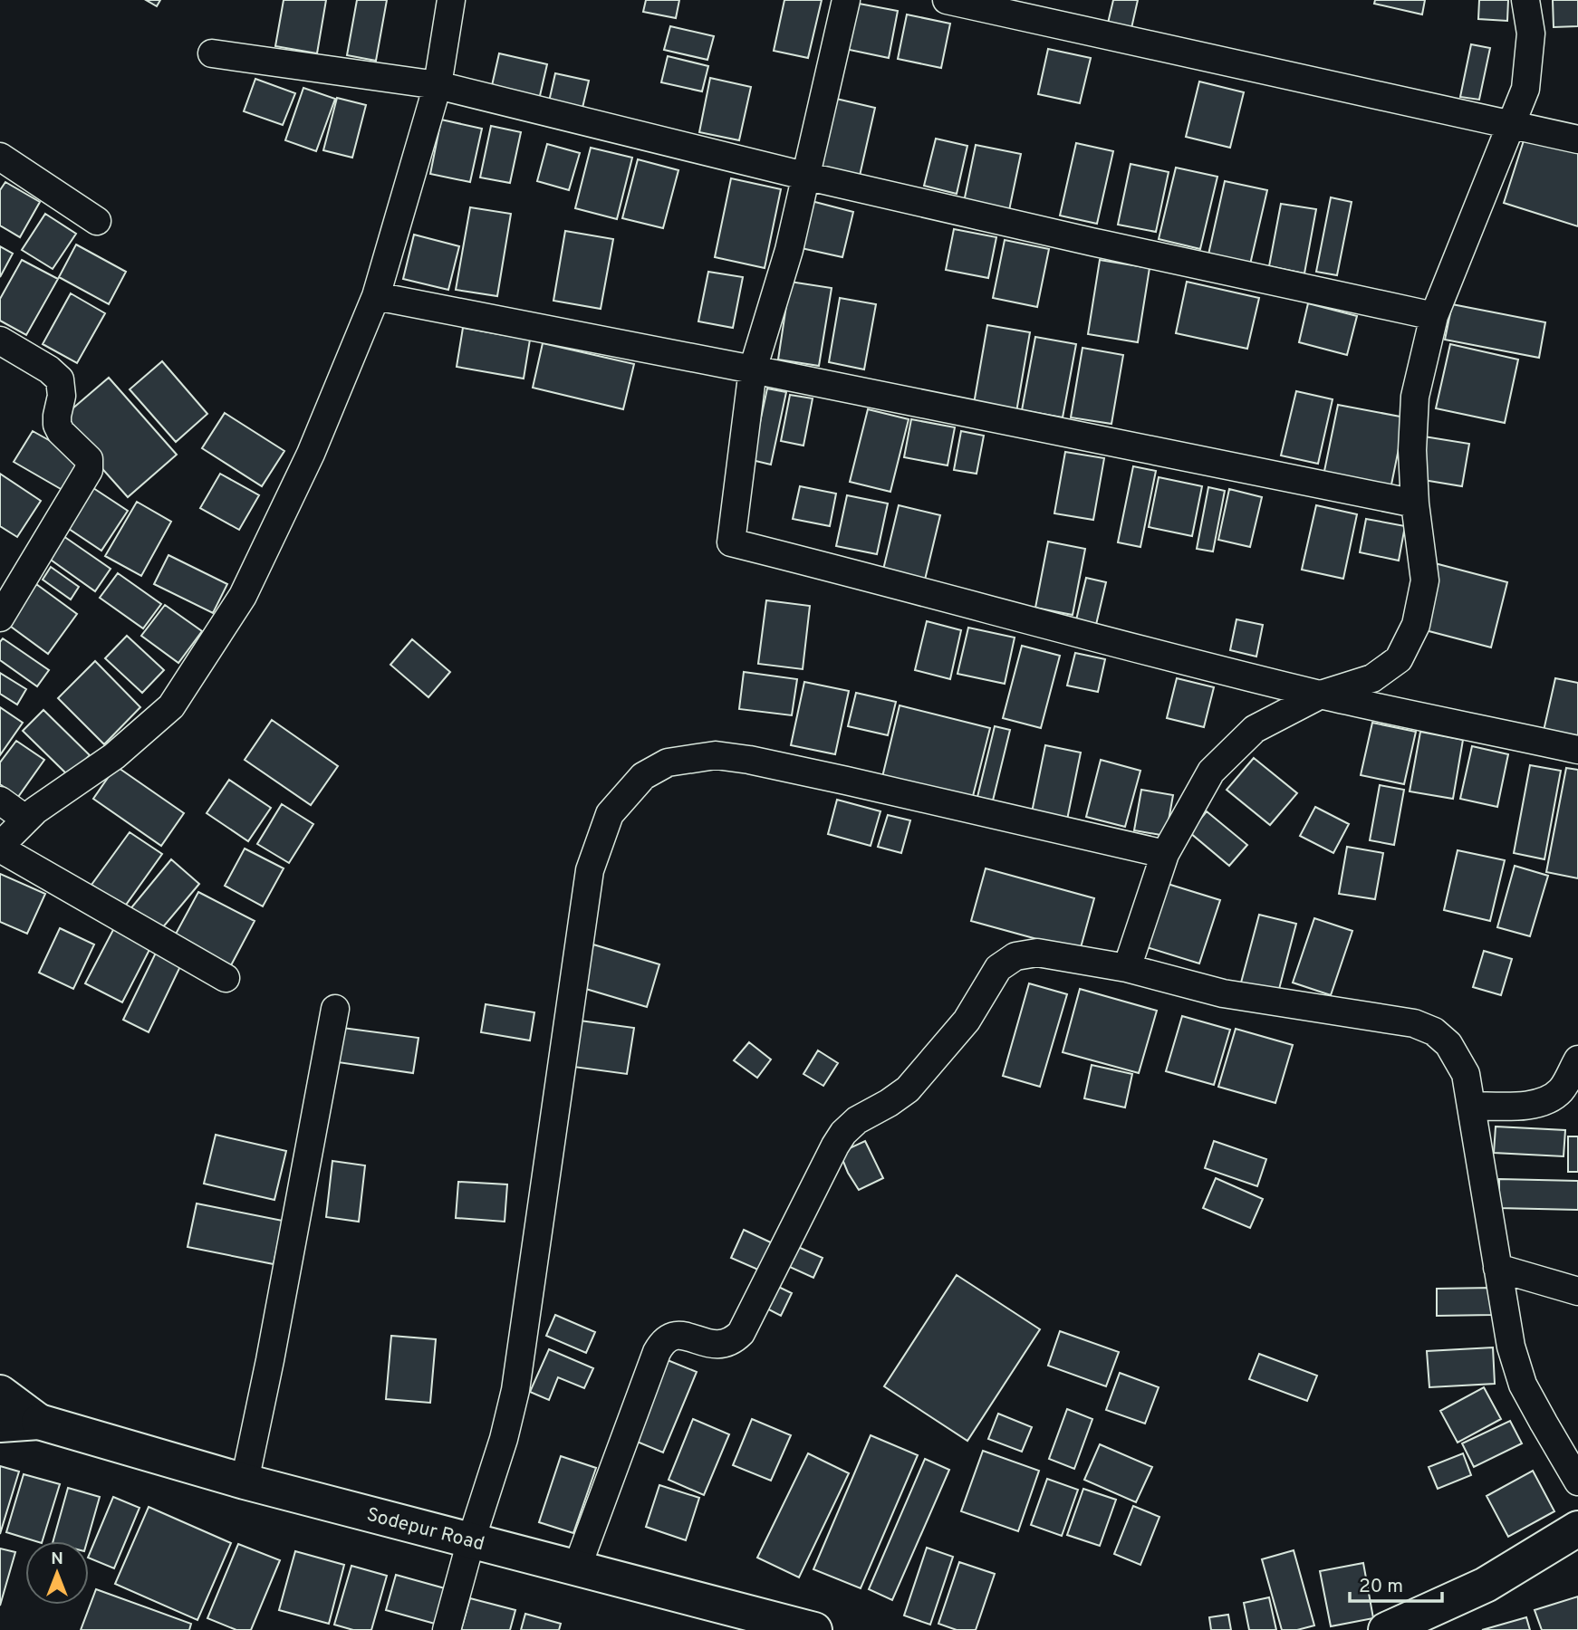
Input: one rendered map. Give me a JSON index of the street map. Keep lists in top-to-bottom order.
{
  "streets": {
    "main road": ["Sodepur Road"]
  },
  "scale_bar": "20 m",
  "north": "top"
}
